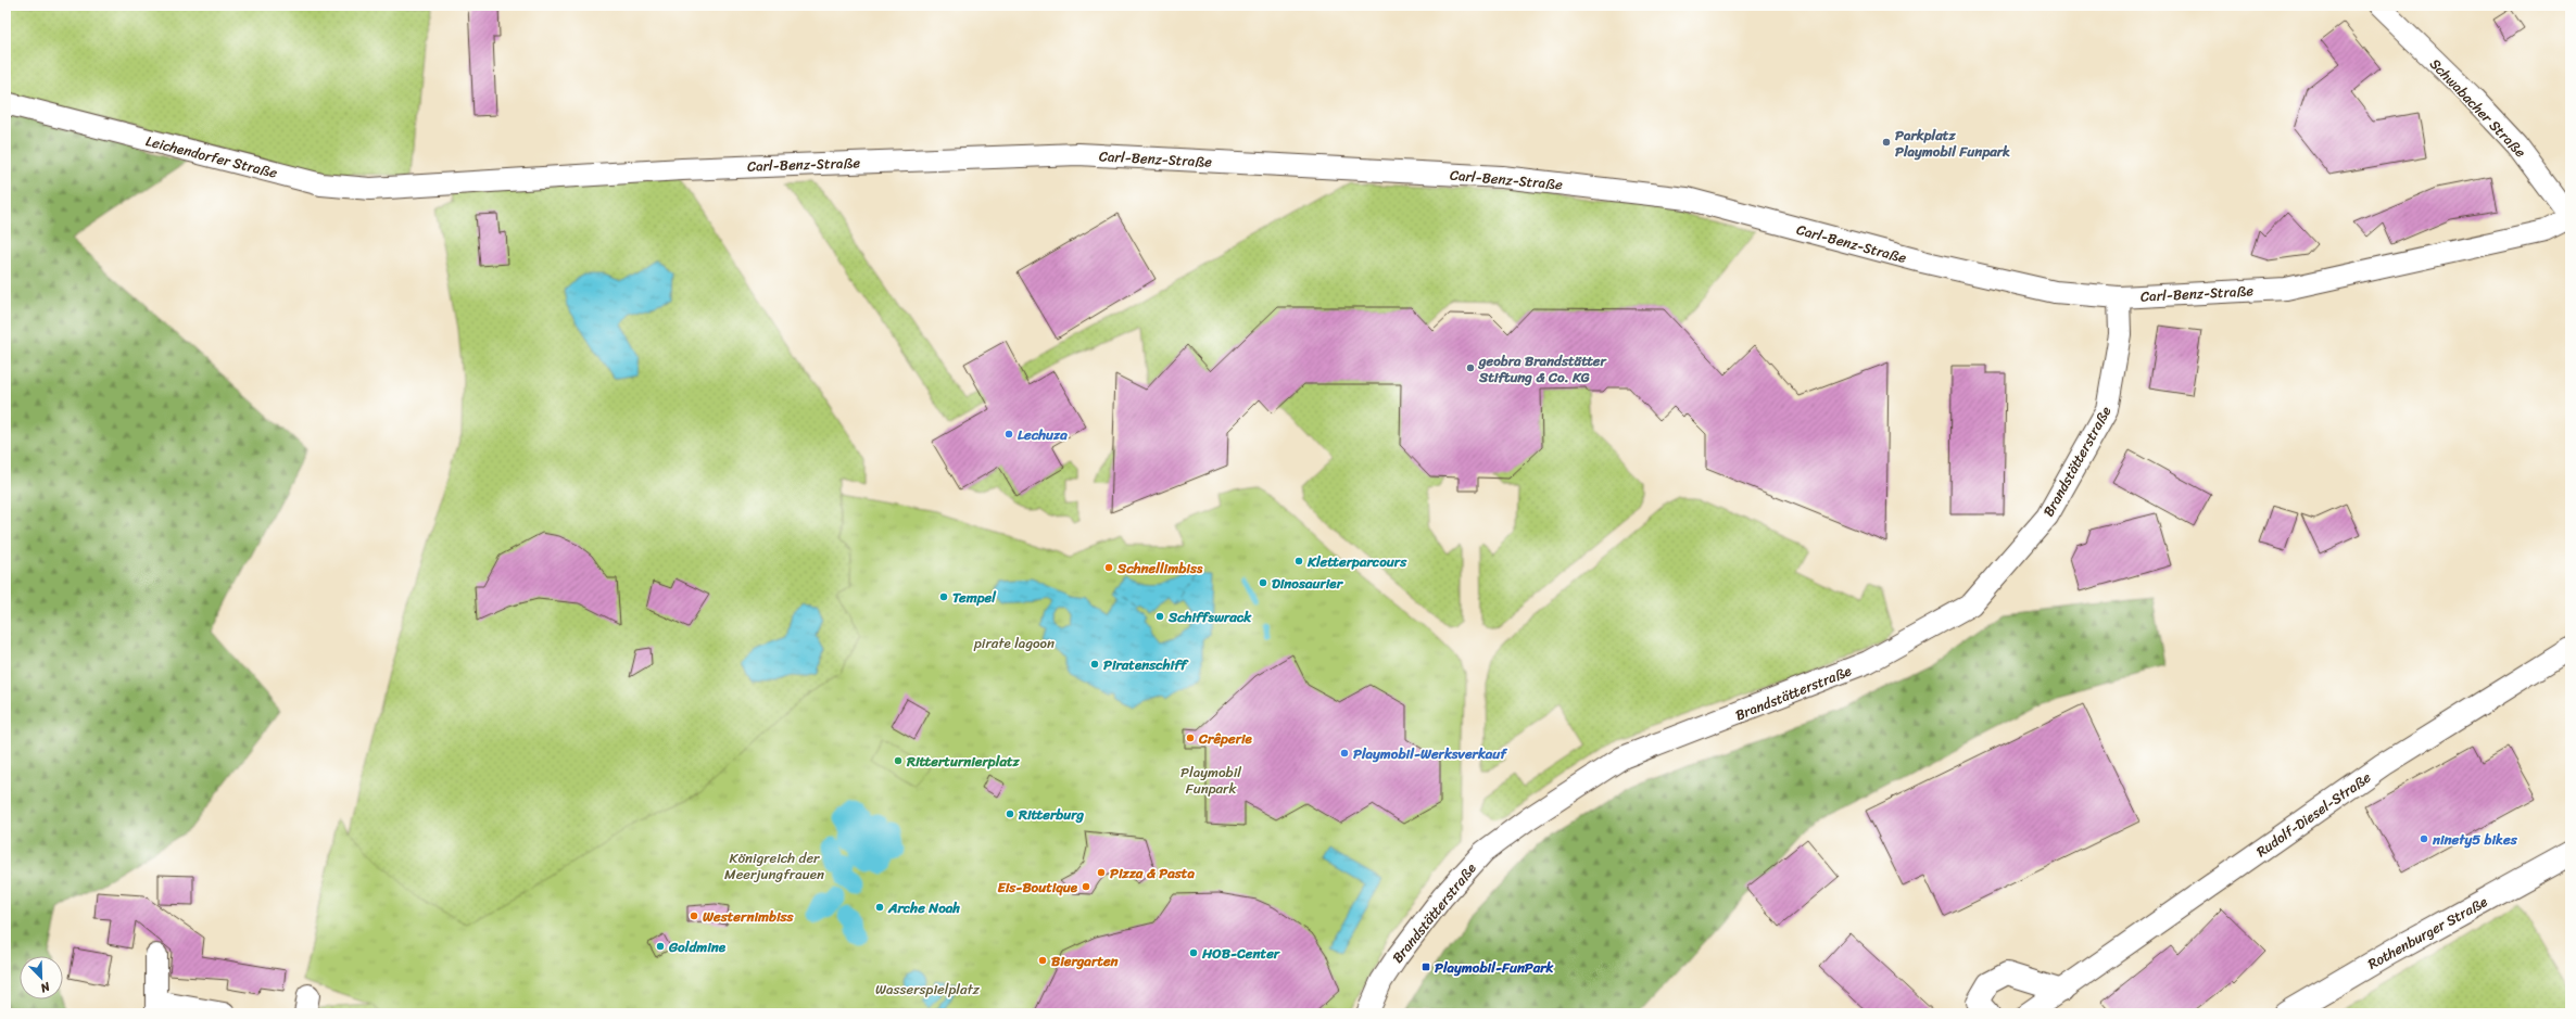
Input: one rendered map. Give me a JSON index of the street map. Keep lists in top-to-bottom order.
{
  "streets": {
    "main road": ["Rothenburger Straße"],
    "street": [
      "Schwabacher Straße",
      "Leichendorfer Straße",
      "Carl-Benz-Straße",
      "Brandstätterstraße",
      "Rudolf-Diesel-Straße"
    ]
  },
  "crossings": [
    ["Schwabacher Straße", "Carl-Benz-Straße"],
    ["Leichendorfer Straße", "Carl-Benz-Straße"],
    ["Carl-Benz-Straße", "Brandstätterstraße"]
  ],
  "parks": [
    "pirate lagoon",
    "Playmobil Funpark",
    "Königreich der Meerjungfrauen",
    "Wasserspielplatz"
  ],
  "places": {
    "other": [
      "Parkplatz Playmobil Funpark",
      "geobra Brandstätter Stiftung & Co. KG",
      "Lechuza",
      "Kletterparcours",
      "Schnellimbiss",
      "Dinosaurier",
      "Tempel",
      "Schiffswrack",
      "Piratenschiff",
      "Crêperie",
      "Playmobil-Werksverkauf",
      "Ritterturnierplatz",
      "Ritterburg",
      "ninety5 bikes",
      "Pizza & Pasta",
      "Eis-Boutique",
      "Arche Noah",
      "Westernimbiss",
      "Goldmine",
      "HOB-Center",
      "Biergarten"
    ],
    "transit": ["Playmobil-FunPark"]
  },
  "north": "bottom right"
}
